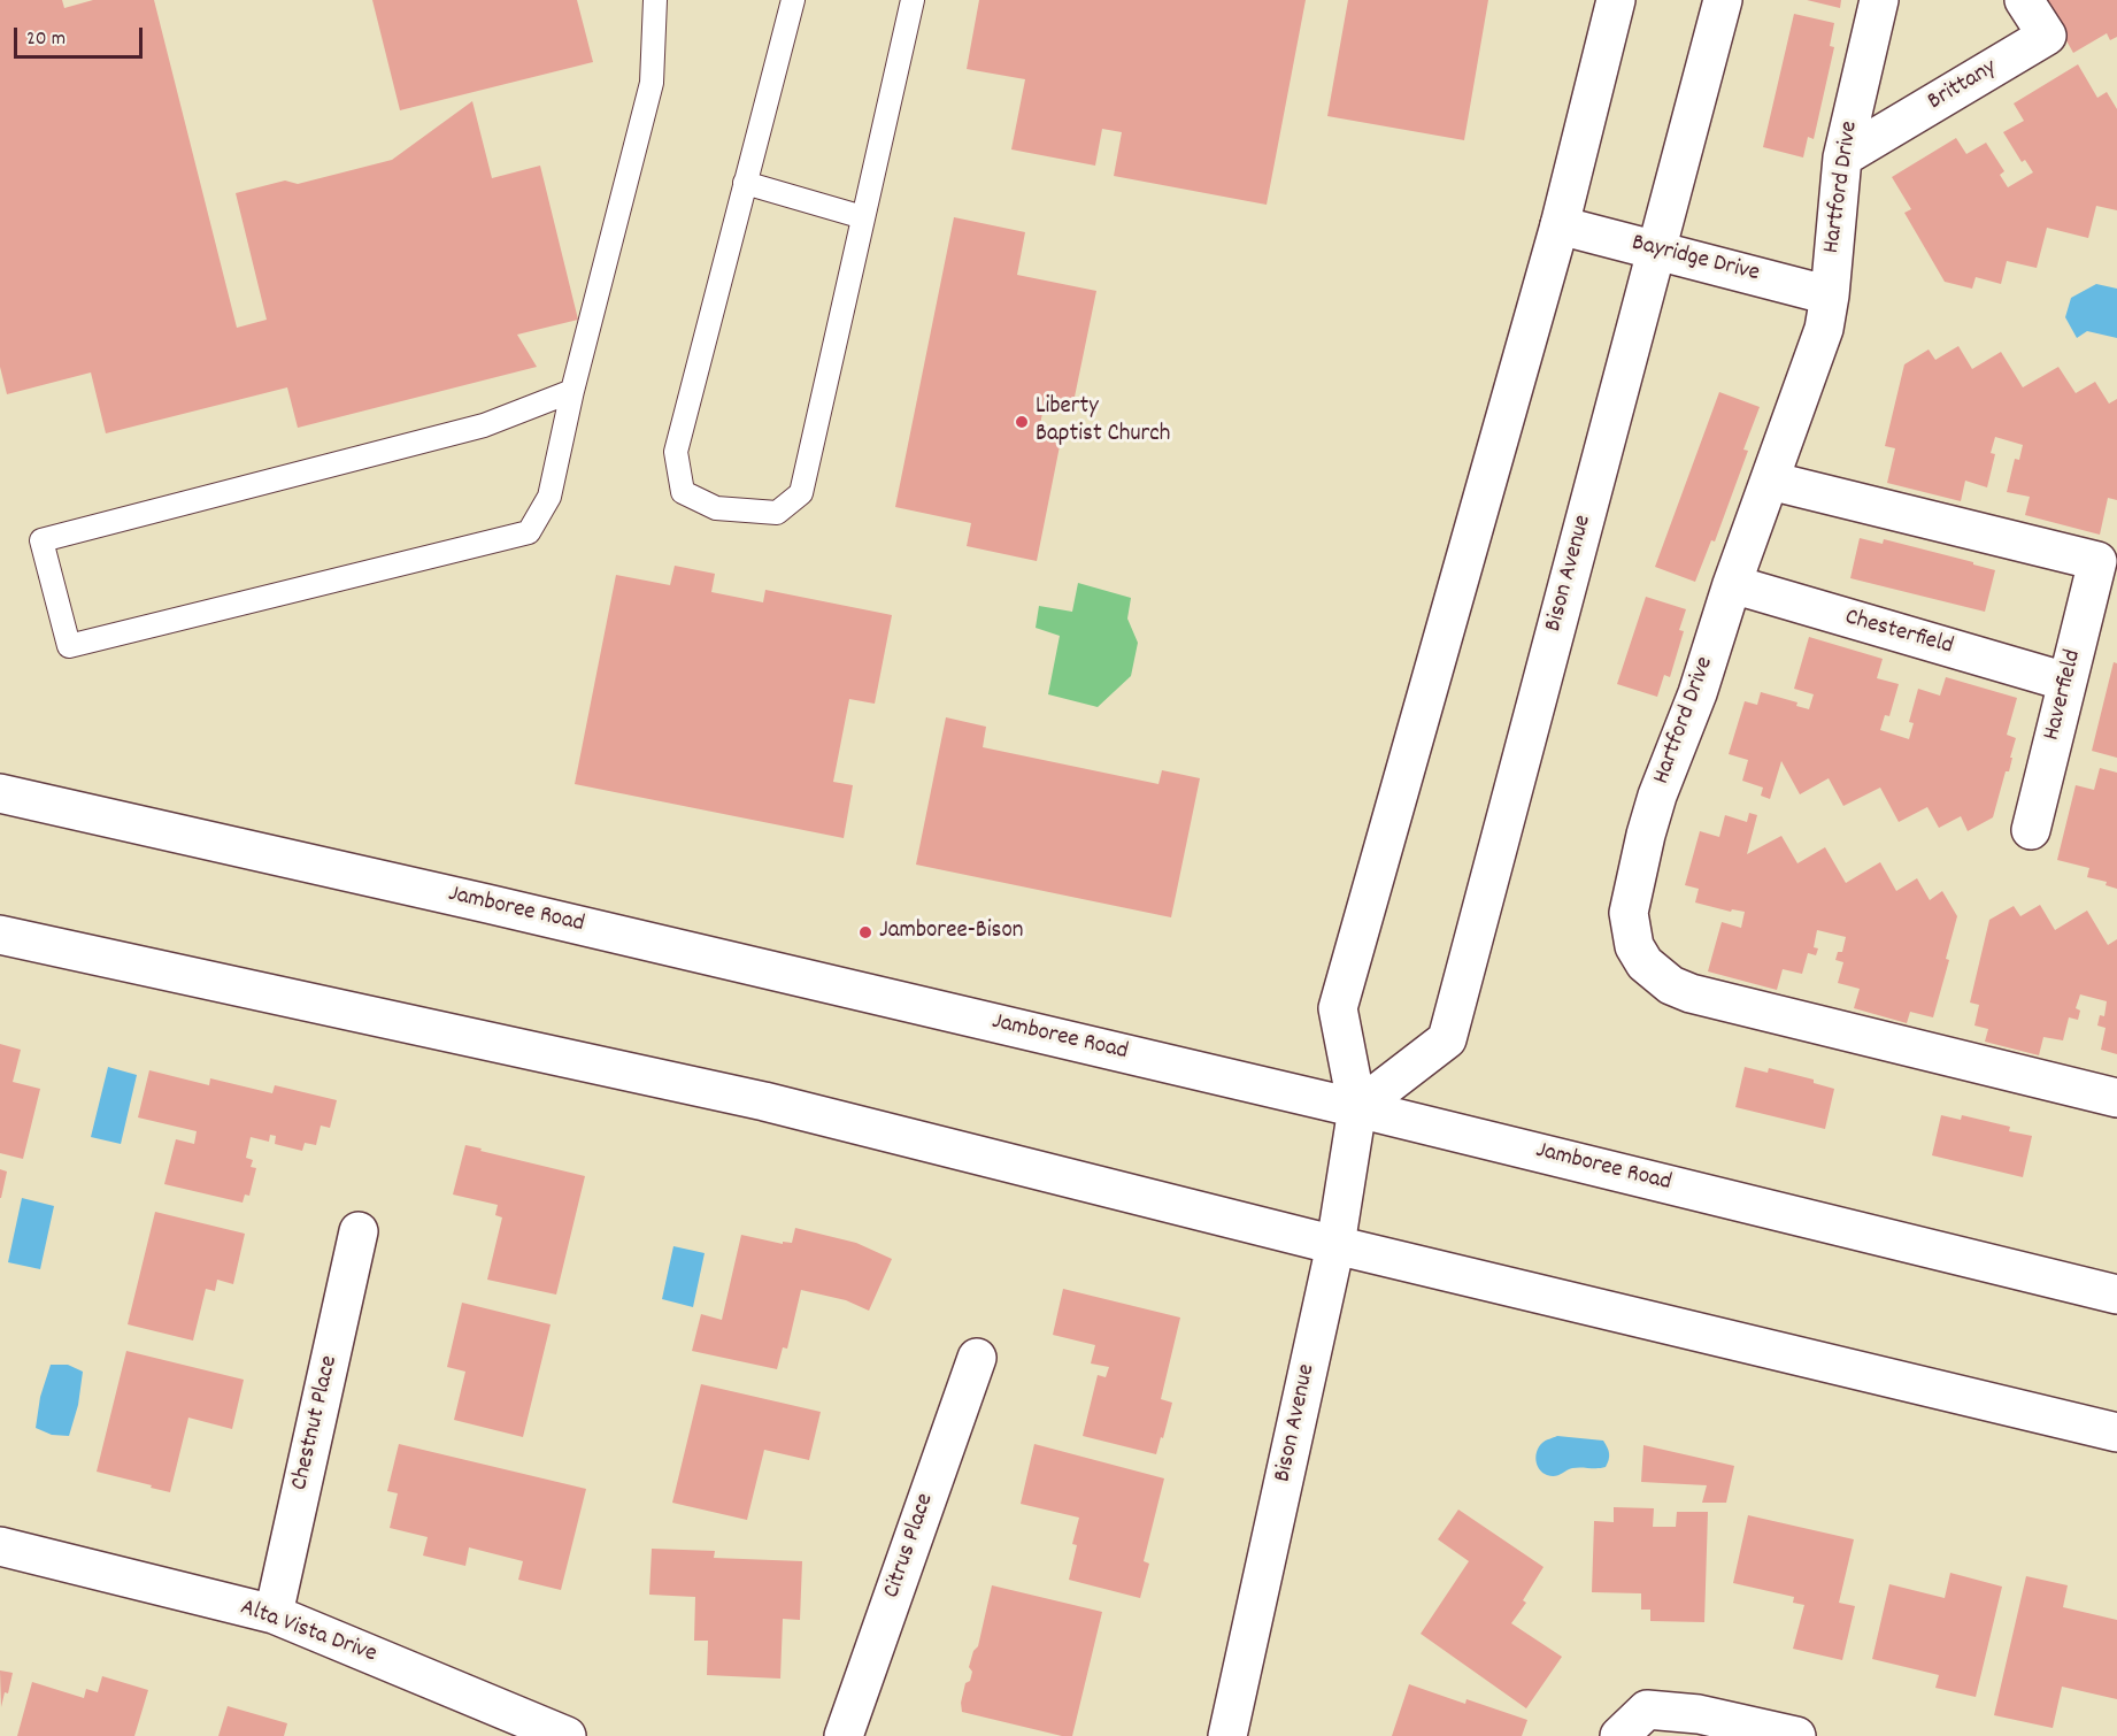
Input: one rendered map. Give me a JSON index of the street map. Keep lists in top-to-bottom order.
{
  "streets": {
    "main road": [
      "Brittany",
      "Hartford Drive",
      "Bayridge Drive",
      "Bison Avenue",
      "Chesterfield",
      "Haverfield",
      "Jamboree Road",
      "Chestnut Place",
      "Citrus Place",
      "Alta Vista Drive"
    ]
  },
  "crossings": [
    ["Brittany", "Hartford Drive"],
    ["Hartford Drive", "Bayridge Drive"],
    ["Hartford Drive", "Chesterfield"],
    ["Hartford Drive", "Haverfield"],
    ["Bayridge Drive", "Bison Avenue"],
    ["Bison Avenue", "Jamboree Road"],
    ["Chesterfield", "Haverfield"],
    ["Chestnut Place", "Alta Vista Drive"]
  ],
  "places": ["Liberty Baptist Church", "Jamboree-Bison"],
  "scale_bar": "20 m"
}
